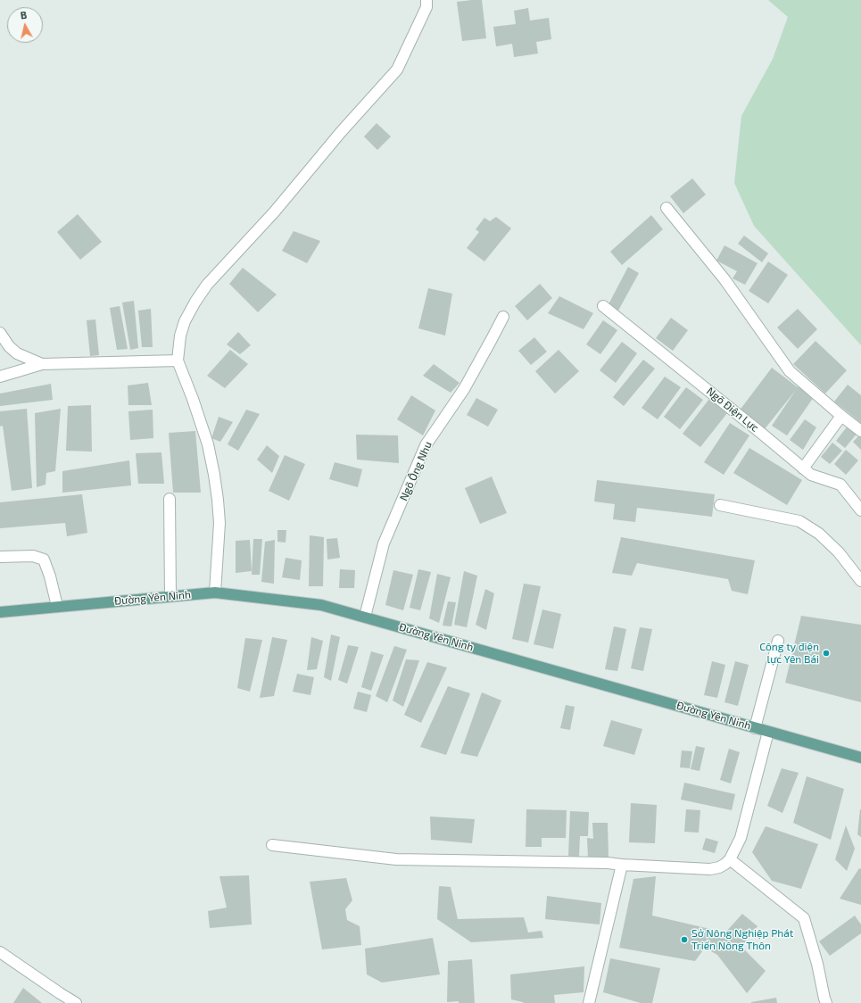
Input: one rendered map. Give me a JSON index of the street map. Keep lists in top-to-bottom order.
{
  "streets": {
    "main road": ["Đường Yên Ninh"],
    "street": ["Ngõ Điện Lực", "Ngõ Ông Nhu"]
  },
  "crossings": [
    ["Ngõ Ông Nhu", "Đường Yên Ninh"]
  ],
  "places": ["Công ty điện lực Yên Bái", "Sở Nông Nghiệp Phát Triển Nông Thôn"],
  "north": "top"
}
